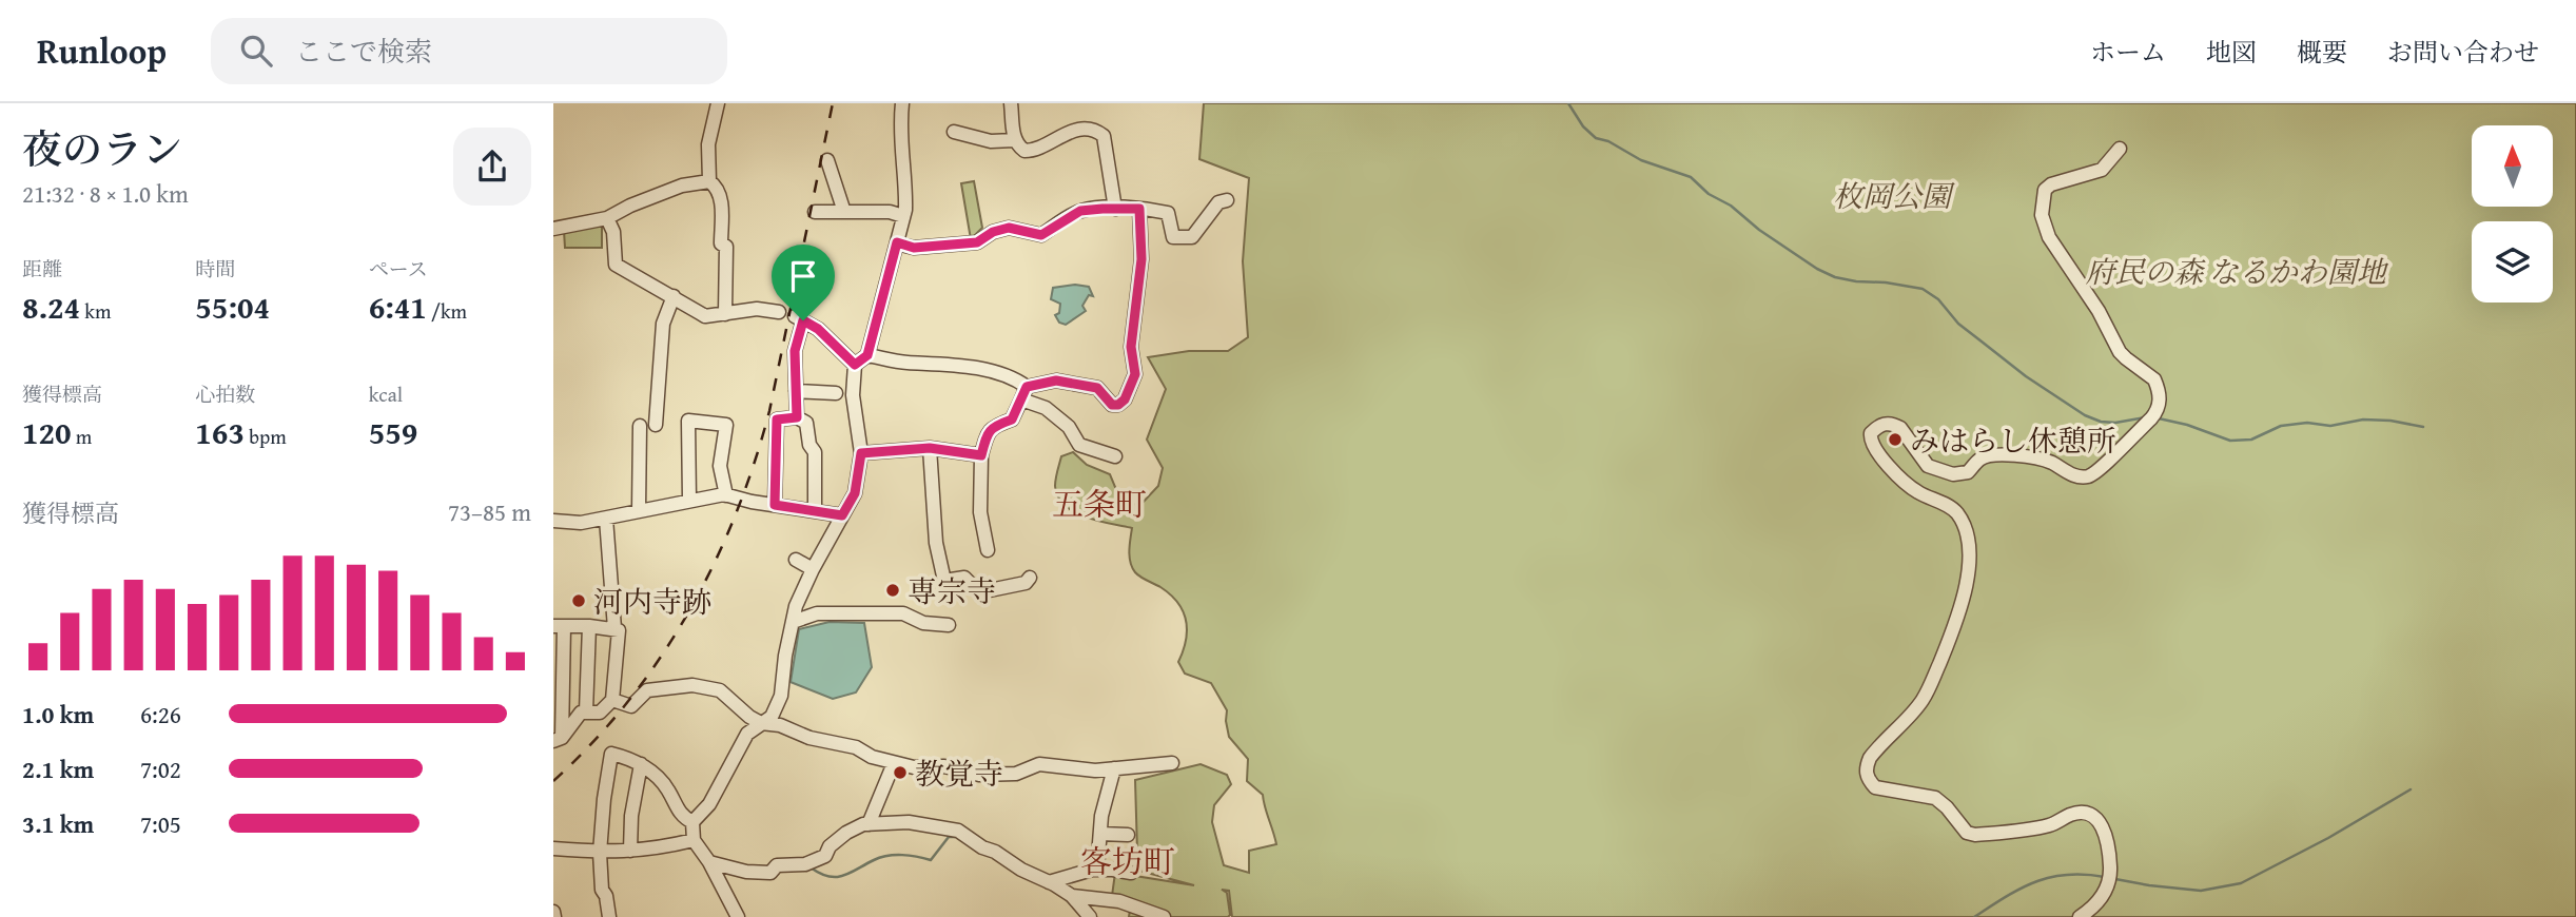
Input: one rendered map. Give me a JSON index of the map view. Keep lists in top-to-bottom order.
{
  "districts": ["五条町", "客坊町"],
  "parks": ["枚岡公園", "府民の森 なるかわ園地"],
  "places": [
    "みはらし休憩所",
    "専宗寺",
    "河内寺跡",
    "教覚寺"
  ],
  "north": "top",
  "page": {
    "header": "Runloop",
    "search": "ここで検索",
    "nav": [
      "ホーム",
      "地図",
      "概要",
      "お問い合わせ"
    ],
    "heading": ["夜のラン", "21:32 · 8 × 1.0 km"],
    "stats": [
      ["距離", "8.24 km"],
      ["時間", "55:04"],
      ["ペース", "6:41 /km"],
      ["獲得標高", "120 m"],
      ["心拍数", "163 bpm"],
      ["kcal", "559"]
    ],
    "chart": ["獲得標高", "73–85 m"],
    "list": [
      {
        "name": "1.0 km",
        "note": "6:26"
      },
      {
        "name": "2.1 km",
        "note": "7:02"
      },
      {
        "name": "3.1 km",
        "note": "7:05"
      }
    ]
  }
}
